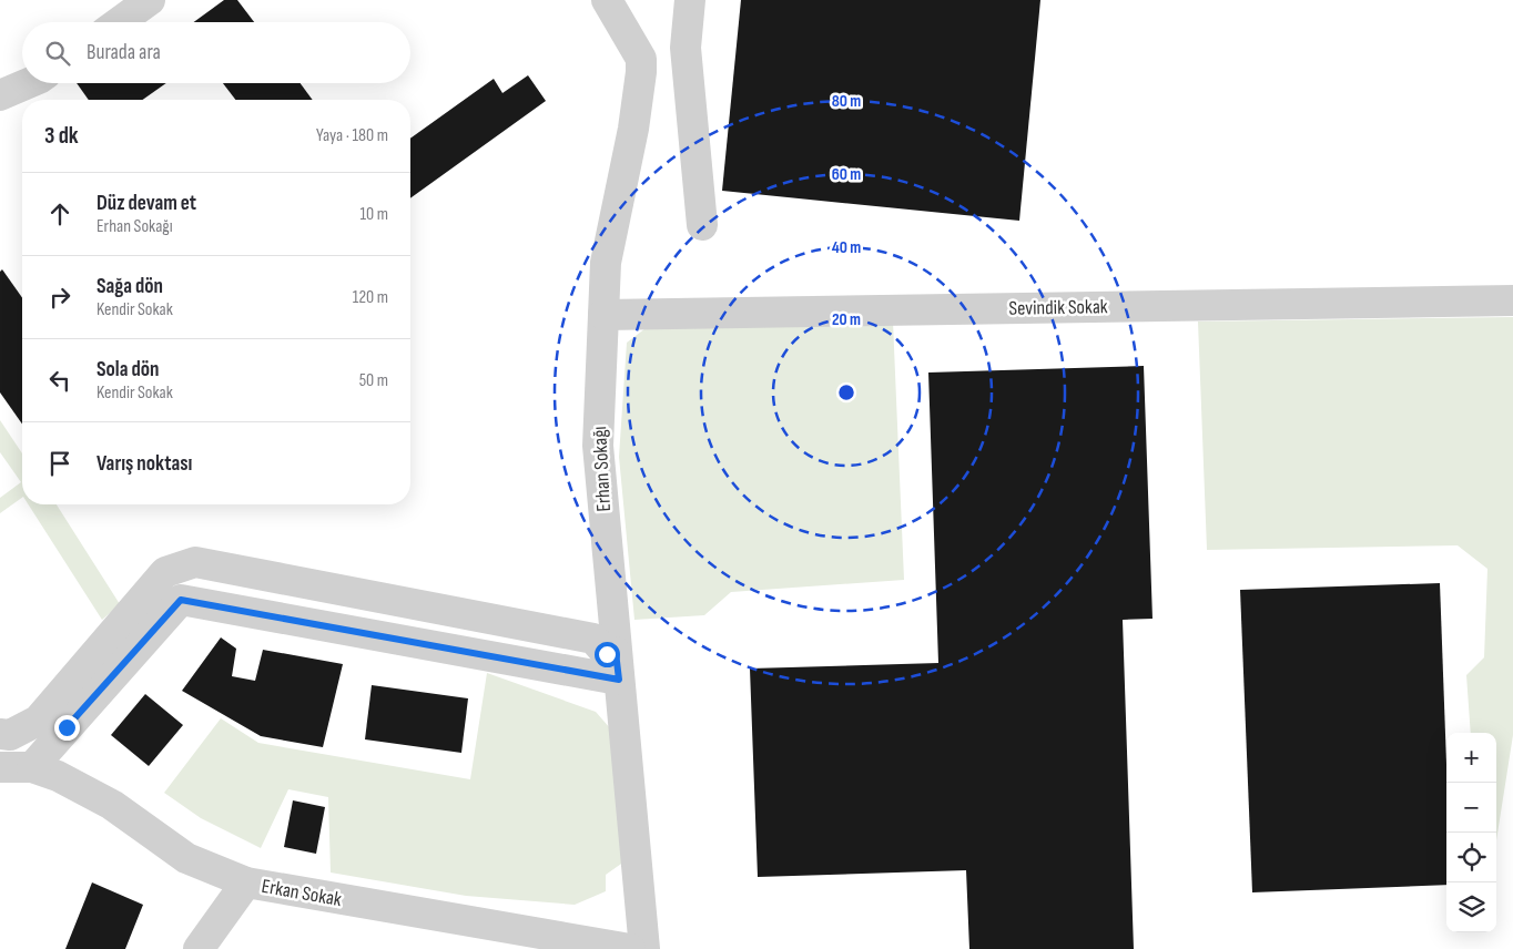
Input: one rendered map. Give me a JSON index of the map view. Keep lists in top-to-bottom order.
{
  "streets": {
    "street": ["Sevindik Sokak", "Erhan Sokağı", "Erkan Sokak"]
  },
  "crossings": [
    ["Sevindik Sokak", "Erhan Sokağı"]
  ],
  "page": {
    "search": "Burada ara",
    "heading": ["3 dk", "Yaya · 180 m"],
    "list": [
      ["Düz devam et", "Erhan Sokağı", "10 m"],
      ["Sağa dön", "Kendir Sokak", "120 m"],
      ["Sola dön", "Kendir Sokak", "50 m"],
      "Varış noktası"
    ],
    "map_buttons": ["+", "−"]
  },
  "rings": [
    "80 m",
    "60 m",
    "40 m",
    "20 m"
  ]
}
